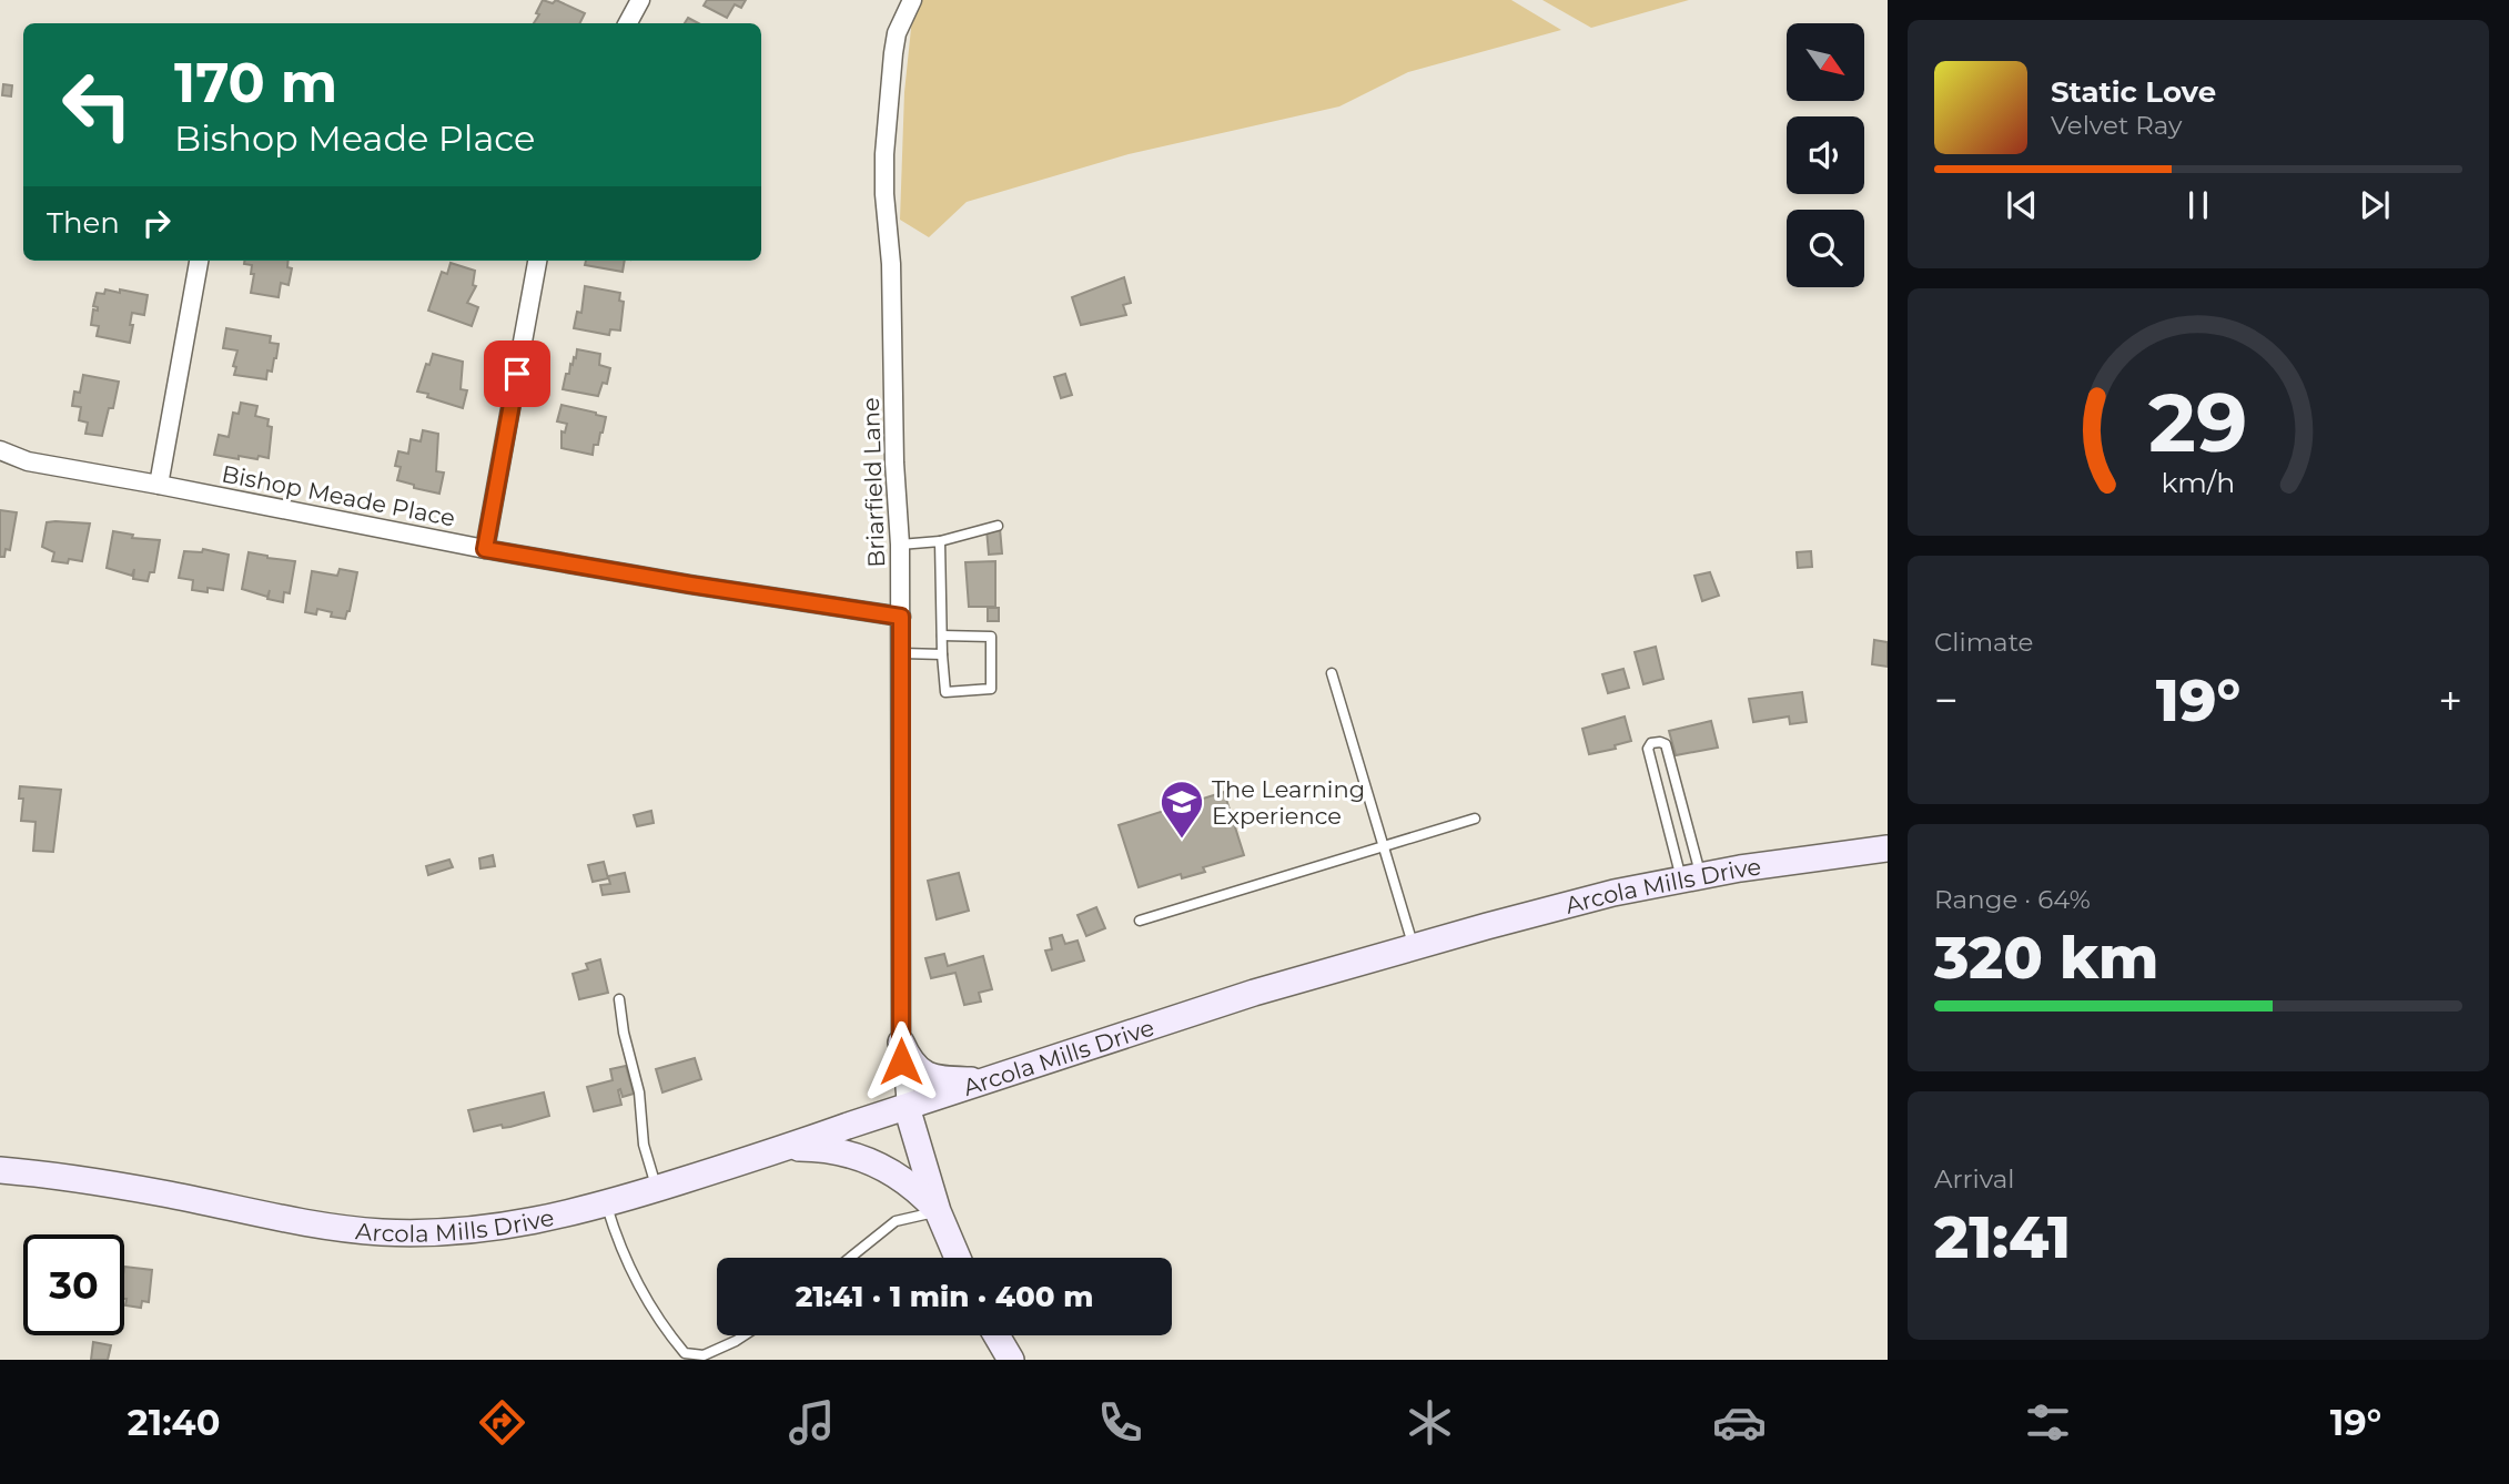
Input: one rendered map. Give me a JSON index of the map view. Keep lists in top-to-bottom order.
{
  "streets": {
    "street": ["Briarfield Lane", "Bishop Meade Place", "Arcola Mills Drive"]
  },
  "crossings": [
    ["Briarfield Lane", "Bishop Meade Place"],
    ["Briarfield Lane", "Arcola Mills Drive"]
  ],
  "places": {
    "school or university": ["The Learning Experience"]
  },
  "north": "bottom right",
  "page": {
    "turn": ["170 m", "Bishop Meade Place"],
    "song": ["Static Love", "Velvet Ray"],
    "then": "Then",
    "tile": [
      "Climate",
      ["Range · 64%", "320 km"],
      ["Arrival", "21:41"]
    ],
    "heat": ["−", "19°", "+"],
    "limit": "30",
    "trip": "21:41 · 1 min · 400 m",
    "tabs": ["21:40", "19°"],
    "gauge": ["29", "km/h"]
  }
}
